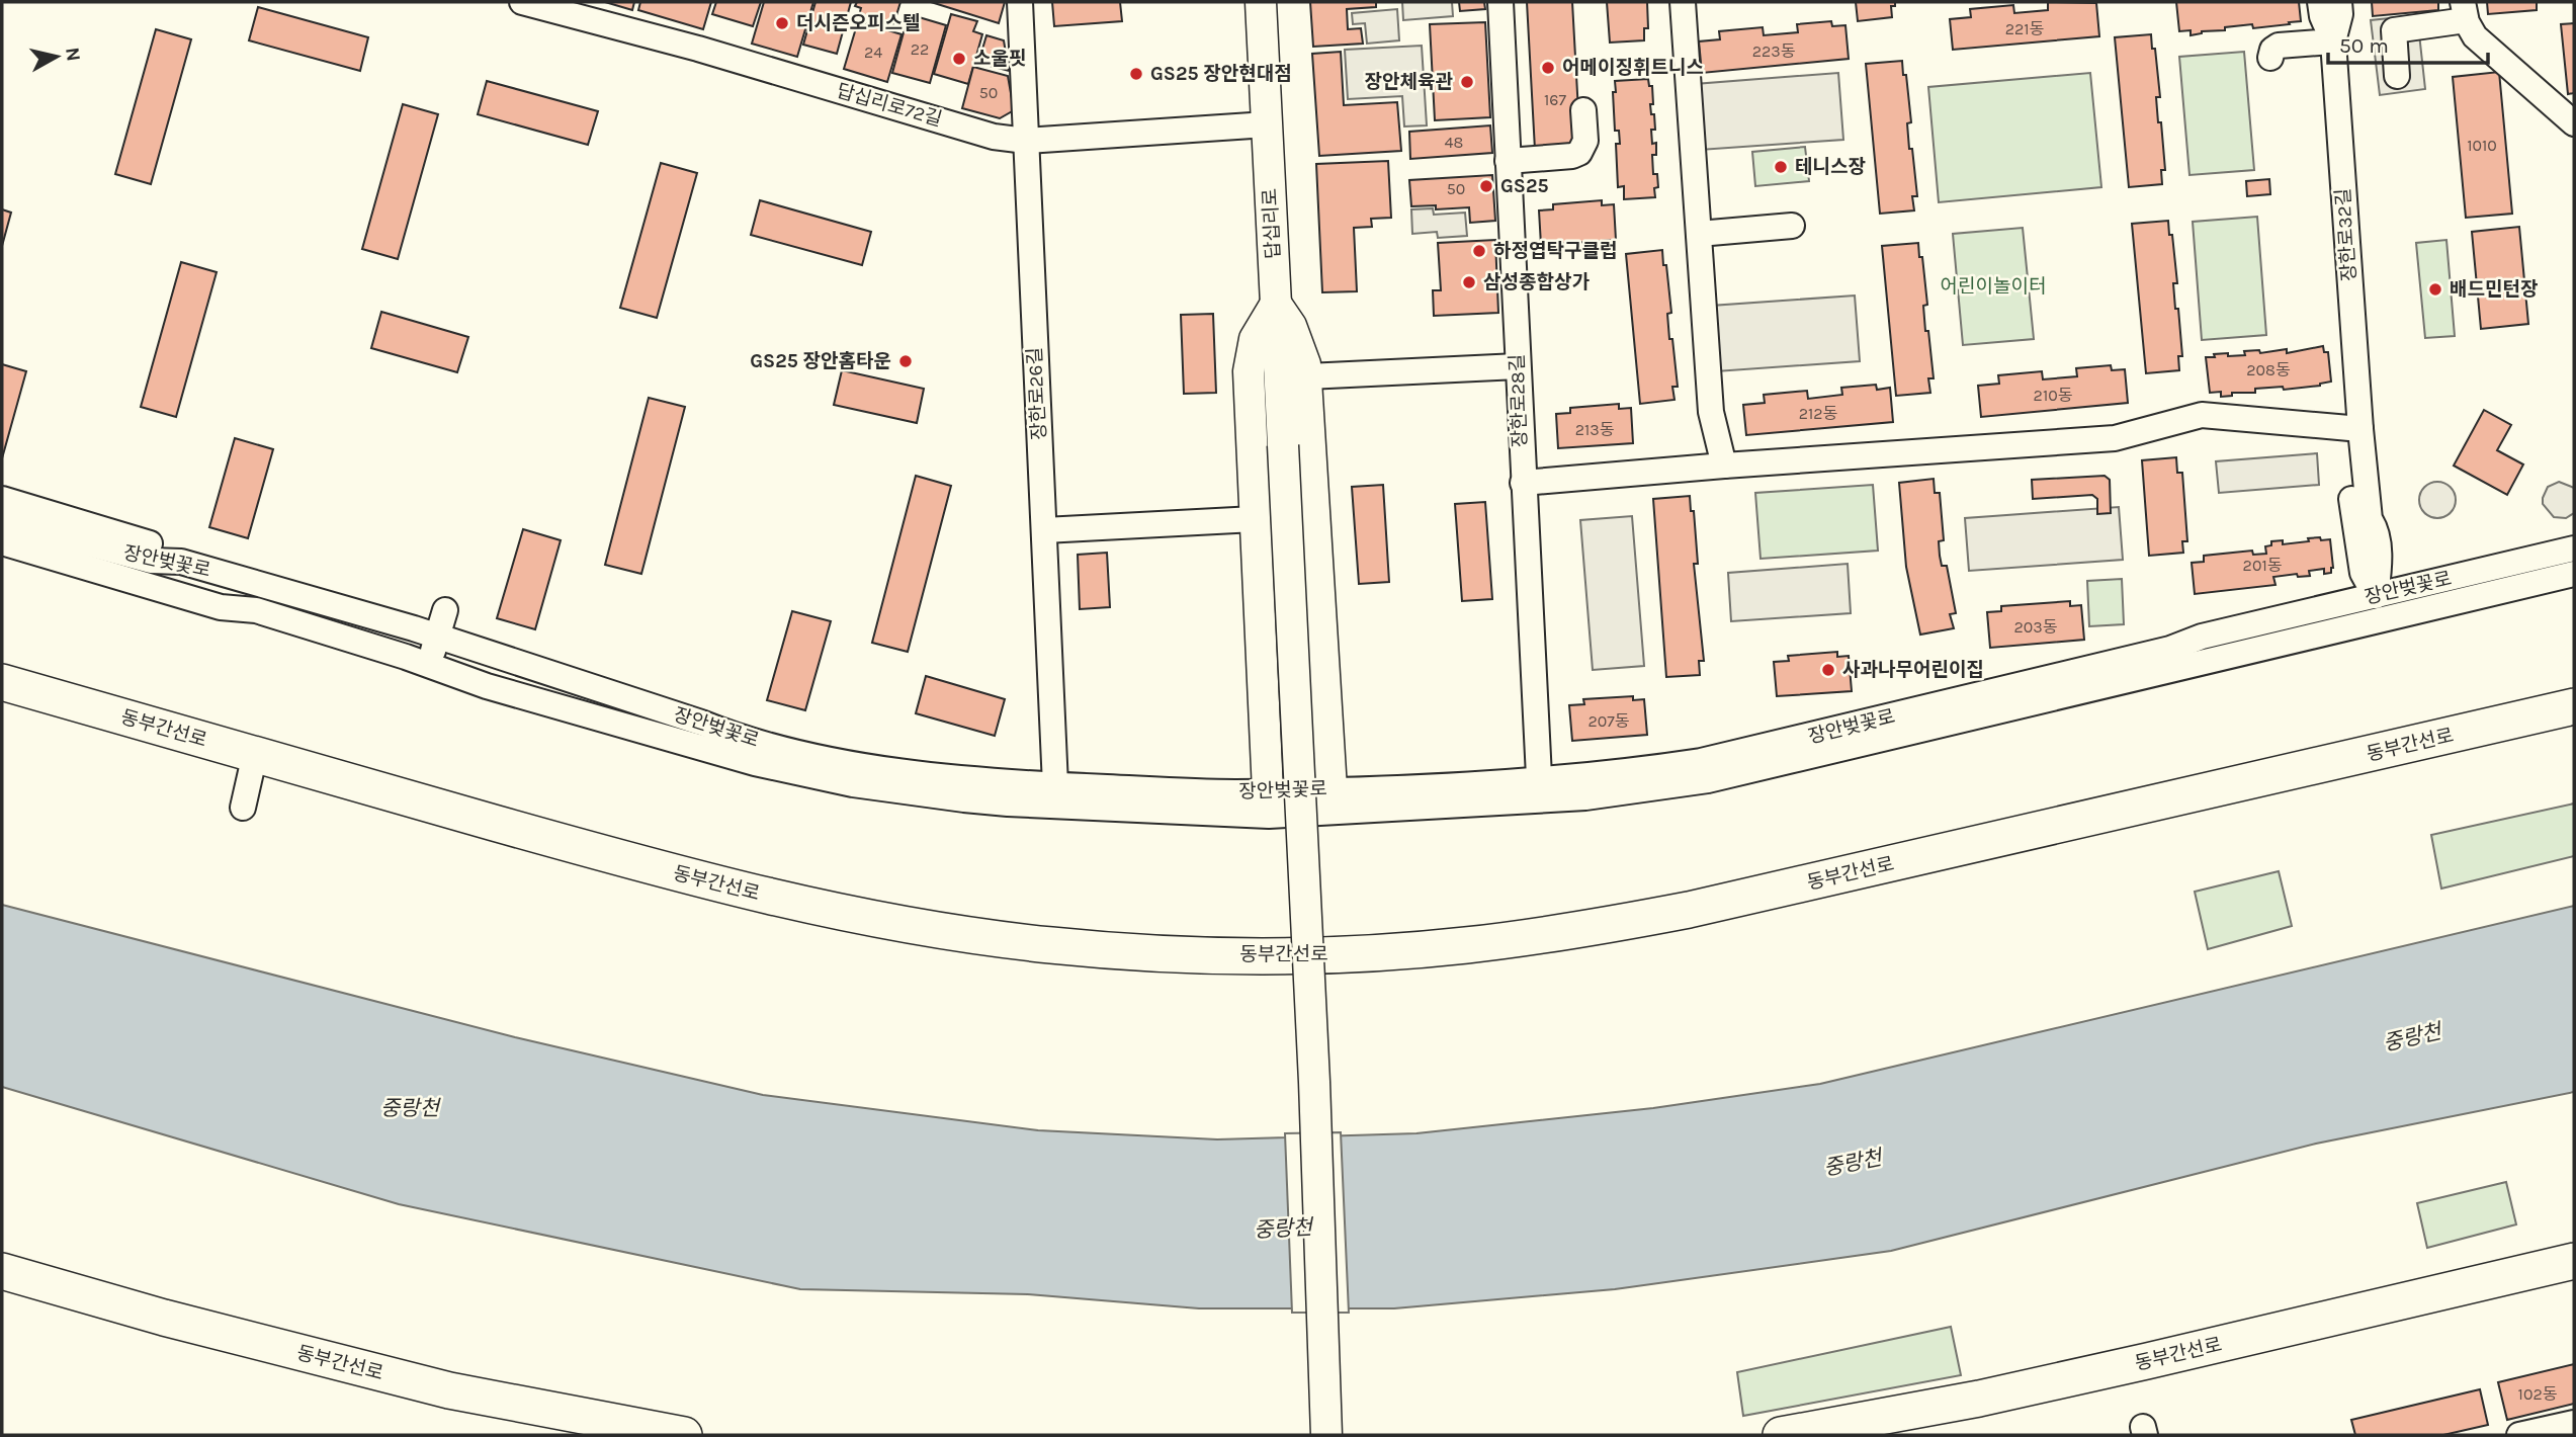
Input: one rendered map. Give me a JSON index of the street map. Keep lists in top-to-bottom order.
{
  "streets": {
    "highway": ["동부간선로"],
    "main road": ["답십리로"],
    "street": [
      "답십리로72길",
      "장한로32길",
      "장한로26길",
      "장한로28길",
      "장안벚꽃로"
    ]
  },
  "crossings": [
    ["답십리로72길", "답십리로"],
    ["답십리로72길", "장한로26길"],
    ["장한로32길", "장안벚꽃로"],
    ["장한로26길", "장안벚꽃로"],
    ["장한로28길", "장안벚꽃로"]
  ],
  "water": ["중랑천"],
  "parks": ["어린이놀이터"],
  "places": [
    "더시즌오피스텔",
    "소울핏",
    "어메이징휘트니스",
    "GS25 장안현대점",
    "장안체육관",
    "테니스장",
    "GS25",
    "하정엽탁구클럽",
    "삼성종합상가",
    "배드민턴장",
    "GS25 장안홈타운",
    "사과나무어린이집"
  ],
  "house_numbers": [
    "221동",
    "22",
    "223동",
    "24",
    "50",
    "167",
    "48",
    "1010",
    "50",
    "208동",
    "210동",
    "212동",
    "213동",
    "201동",
    "203동",
    "207동",
    "102동"
  ],
  "scale_bar": "50 m",
  "north": "right"
}
